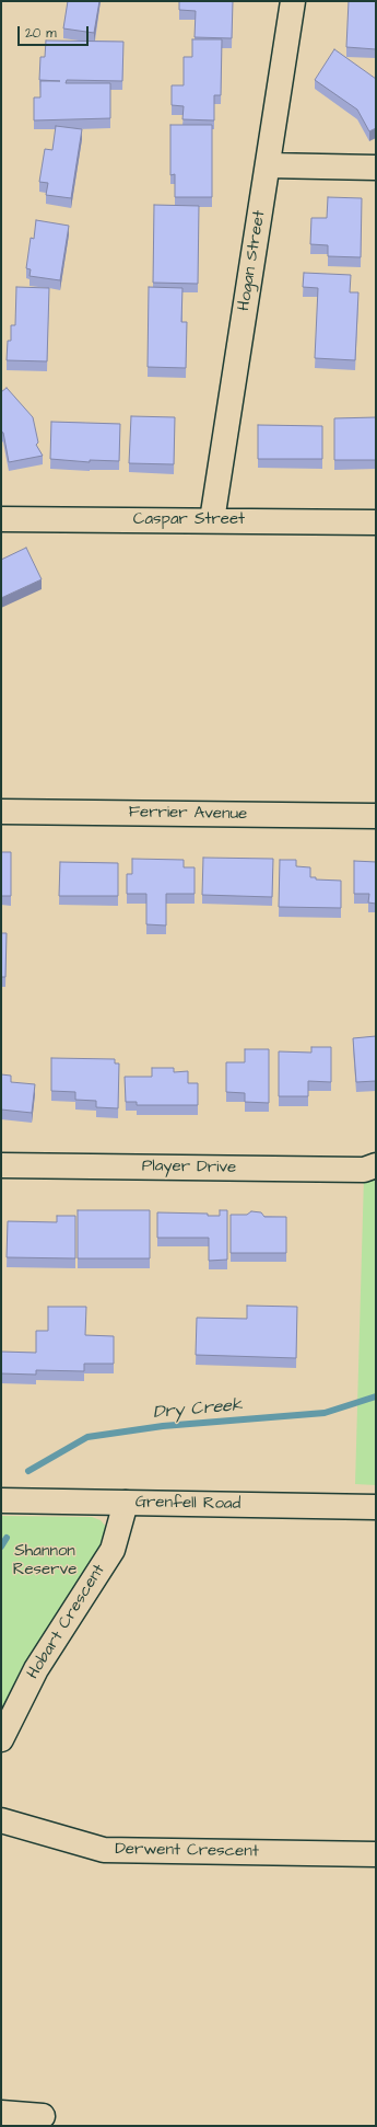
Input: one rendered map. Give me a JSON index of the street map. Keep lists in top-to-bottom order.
{
  "streets": {
    "street": [
      "Hogan Street",
      "Caspar Street",
      "Ferrier Avenue",
      "Player Drive",
      "Grenfell Road",
      "Hobart Crescent",
      "Derwent Crescent"
    ]
  },
  "crossings": [
    ["Hogan Street", "Caspar Street"],
    ["Grenfell Road", "Hobart Crescent"]
  ],
  "water": ["Dry Creek"],
  "parks": ["Shannon Reserve"],
  "scale_bar": "20 m"
}
